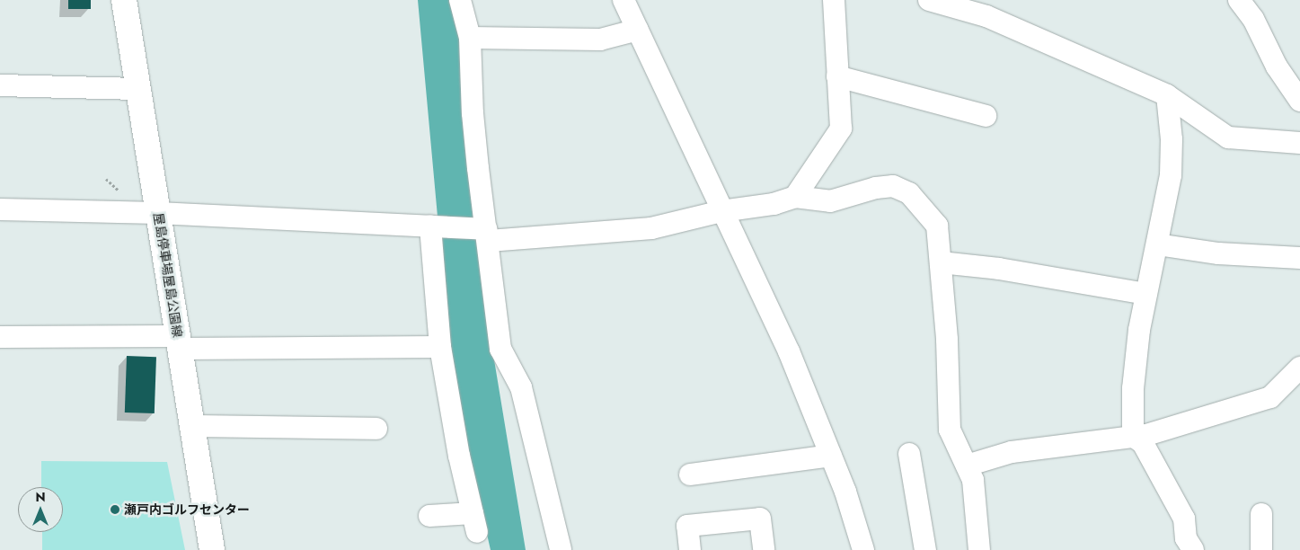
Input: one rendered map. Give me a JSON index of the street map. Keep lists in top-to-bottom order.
{
  "streets": {
    "main road": ["屋島停車場屋島公園線"]
  },
  "places": ["瀬戸内ゴルフセンター"],
  "north": "top"
}
